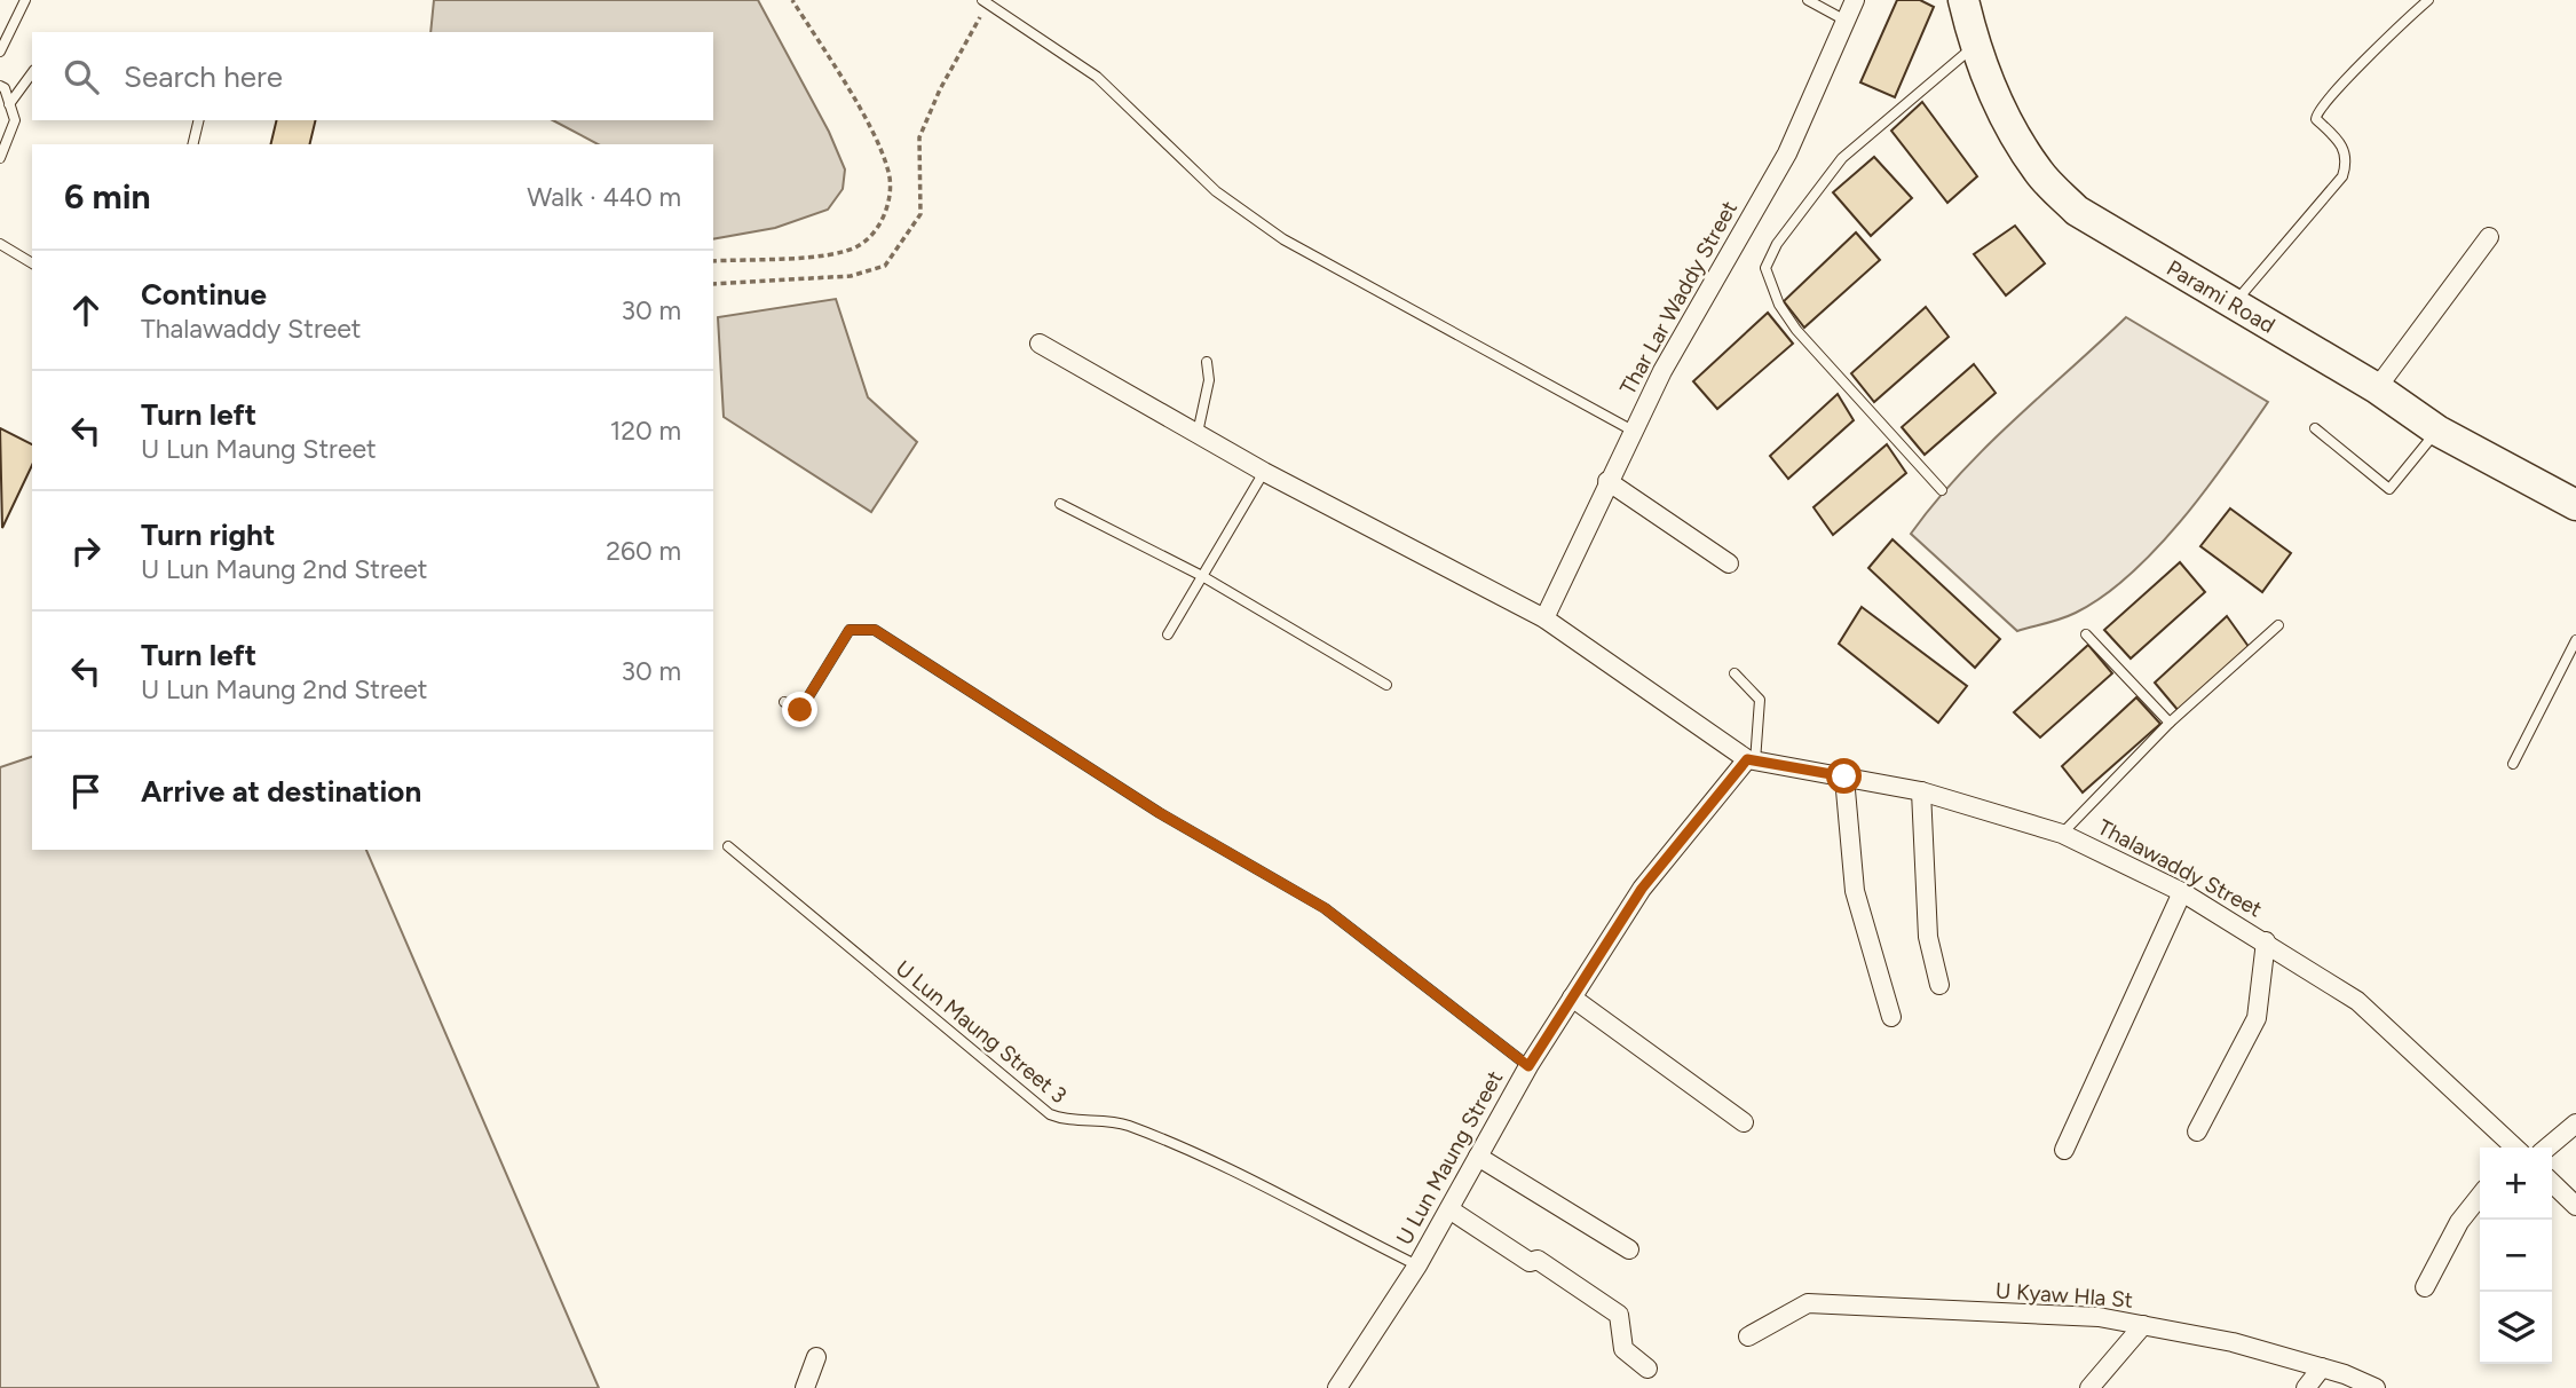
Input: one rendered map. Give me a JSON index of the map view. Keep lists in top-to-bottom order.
{
  "streets": {
    "main road": ["Parami Road"],
    "street": [
      "Thar Lar Waddy Street",
      "Thalawaddy Street",
      "U Lun Maung Street",
      "U Kyaw Hla St"
    ],
    "lane": ["U Lun Maung Street 3"]
  },
  "crossings": [
    ["Thalawaddy Street", "U Lun Maung Street"],
    ["U Lun Maung Street 3", "U Lun Maung Street"]
  ],
  "page": {
    "search": "Search here",
    "heading": ["6 min", "Walk · 440 m"],
    "list": [
      ["Continue", "Thalawaddy Street", "30 m"],
      ["Turn left", "U Lun Maung Street", "120 m"],
      ["Turn right", "U Lun Maung 2nd Street", "260 m"],
      ["Turn left", "U Lun Maung 2nd Street", "30 m"],
      "Arrive at destination"
    ],
    "map_buttons": ["+", "−"]
  }
}
